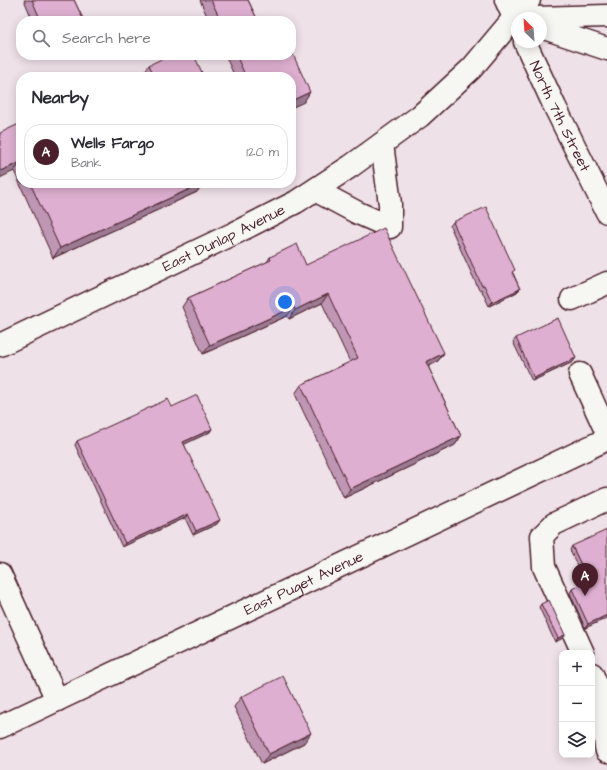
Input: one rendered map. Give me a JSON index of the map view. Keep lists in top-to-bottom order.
{
  "streets": {
    "street": ["North 7th Street", "East Dunlap Avenue", "East Puget Avenue"]
  },
  "north": "top left",
  "page": {
    "search": "Search here",
    "heading": "Nearby",
    "list": [
      {
        "mark": "A",
        "name": "Wells Fargo",
        "note": "Bank",
        "value": "120 m"
      }
    ],
    "pins": "A",
    "map_buttons": ["+", "−"]
  }
}
